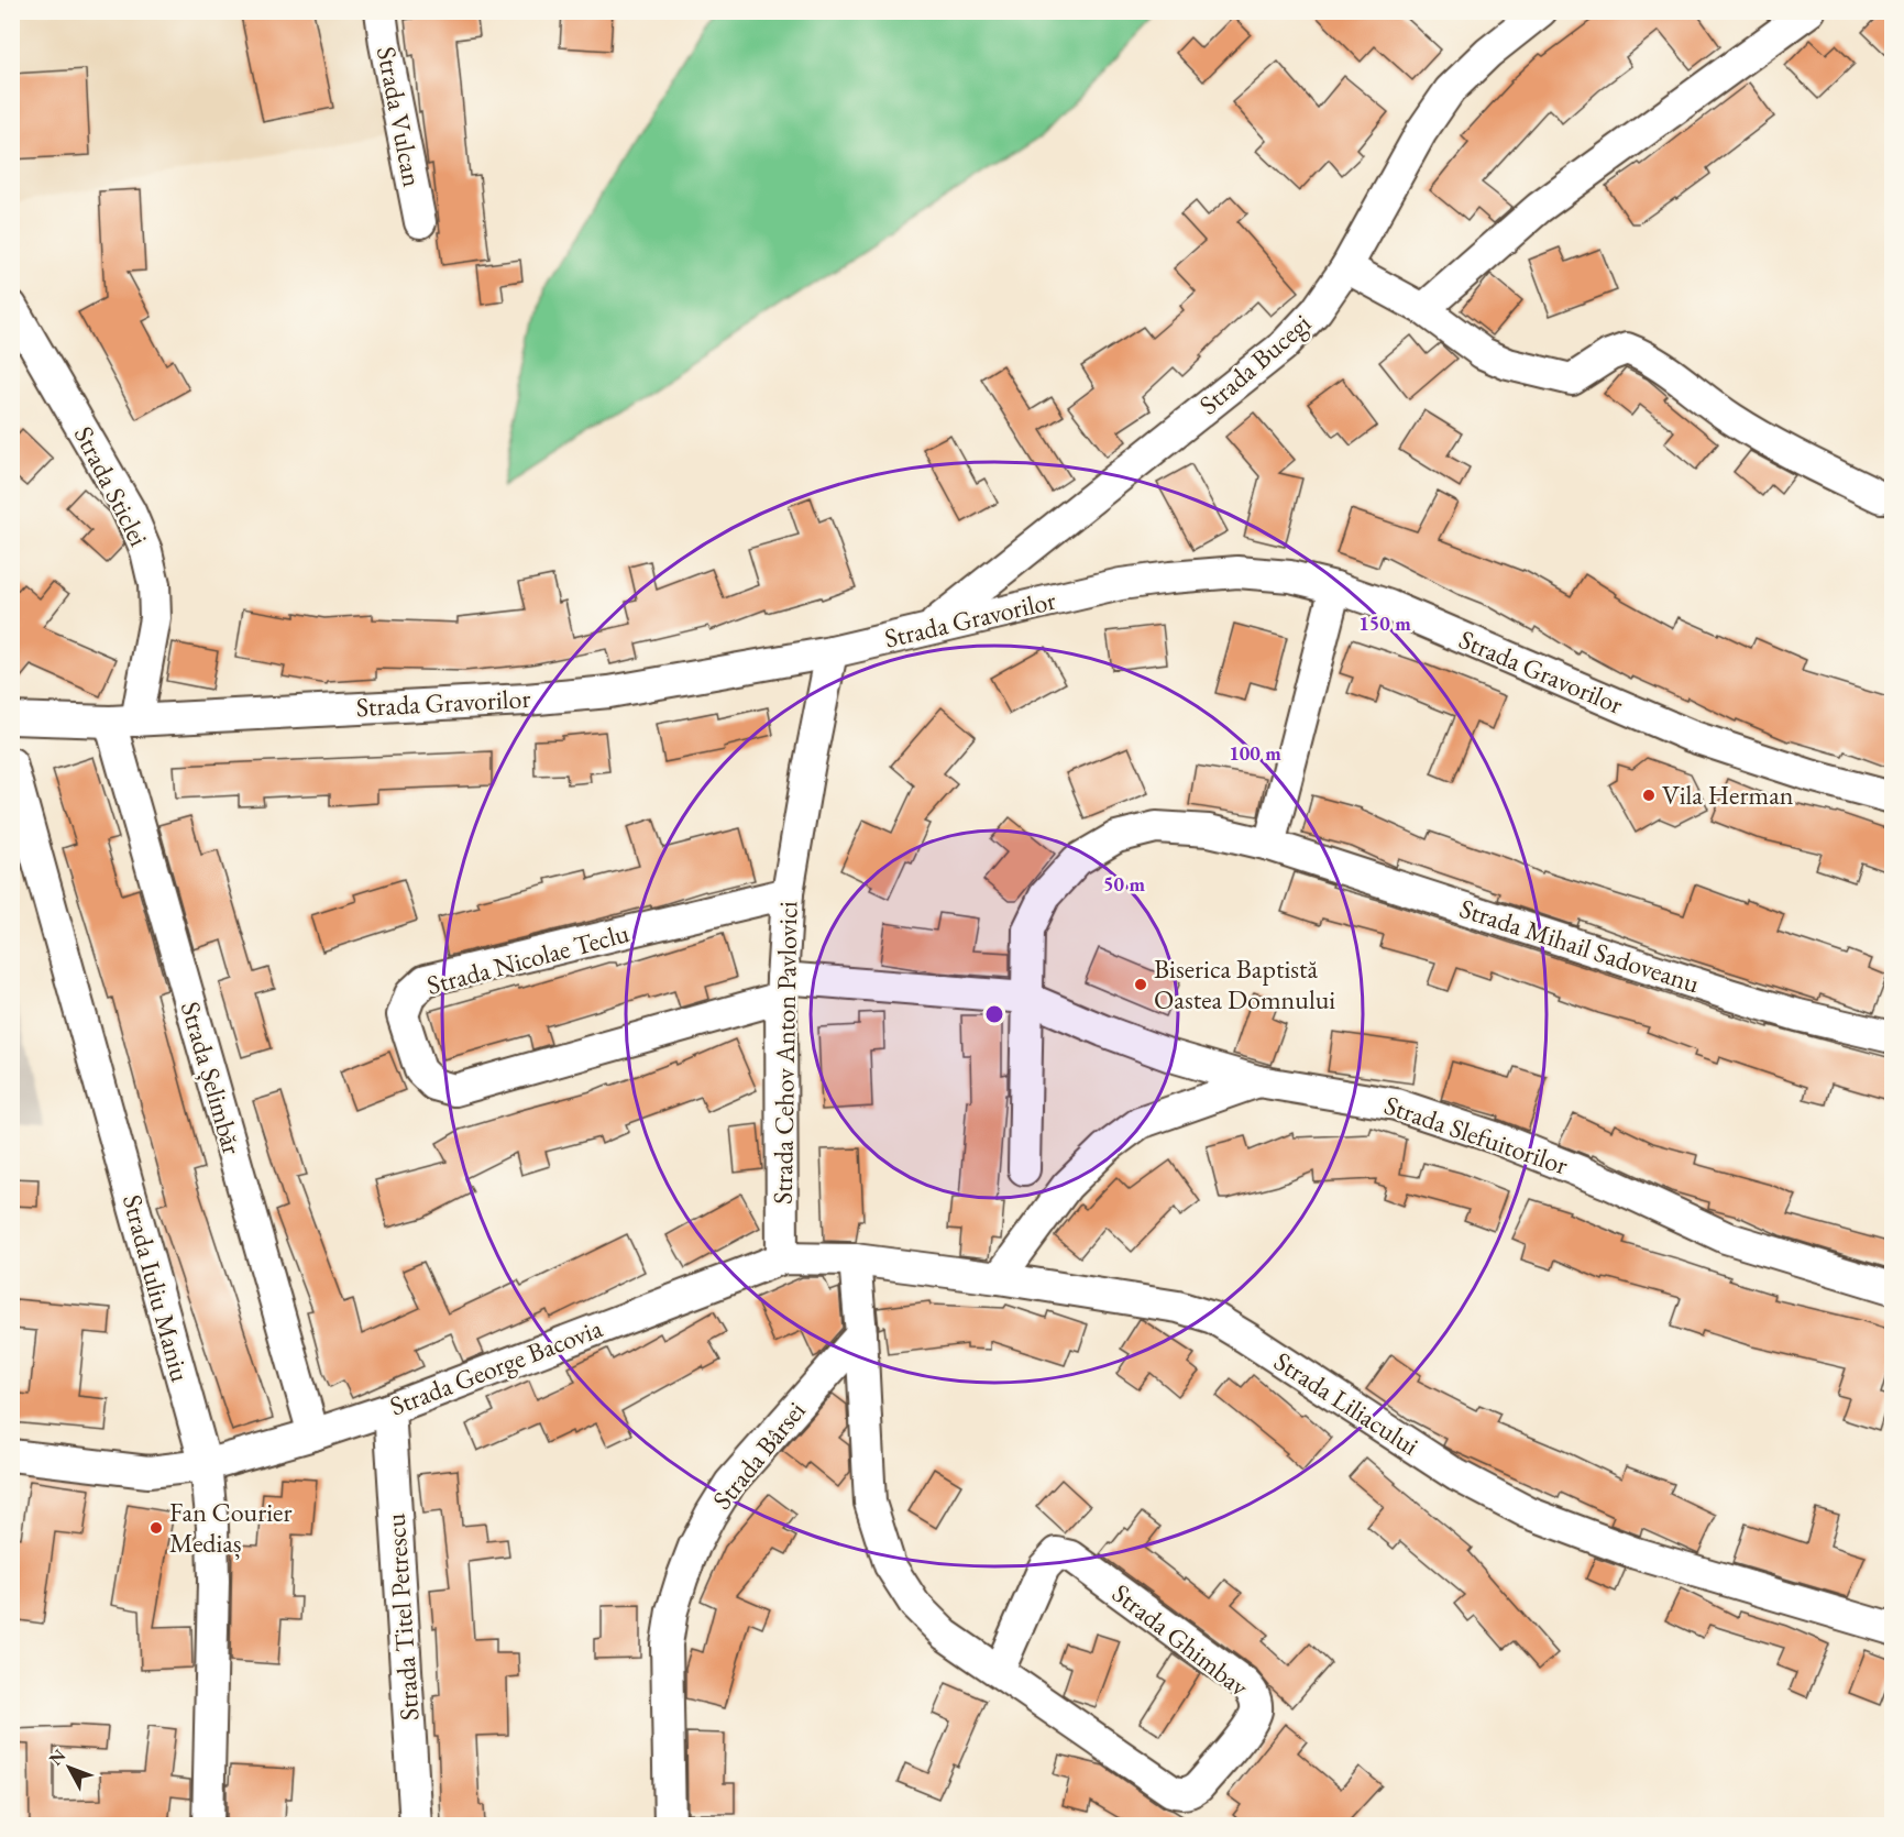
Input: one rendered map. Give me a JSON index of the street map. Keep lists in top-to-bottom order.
{
  "streets": {
    "street": [
      "Strada Vulcan",
      "Strada Bucegi",
      "Strada Sticlei",
      "Strada Gravorilor",
      "Strada Mihail Sadoveanu",
      "Strada Nicolae Teclu",
      "Strada Cehov Anton Pavlovici",
      "Strada Șelimbăr",
      "Strada Slefuitorilor",
      "Strada Iuliu Maniu",
      "Strada George Bacovia",
      "Strada Liliacului",
      "Strada Bârsei",
      "Strada Titel Petrescu",
      "Strada Ghimbav"
    ]
  },
  "crossings": [
    ["Strada Bucegi", "Strada Gravorilor"],
    ["Strada Sticlei", "Strada Gravorilor"],
    ["Strada Sticlei", "Strada Șelimbăr"],
    ["Strada Gravorilor", "Strada Cehov Anton Pavlovici"],
    ["Strada Gravorilor", "Strada Șelimbăr"],
    ["Strada Nicolae Teclu", "Strada Cehov Anton Pavlovici"],
    ["Strada Cehov Anton Pavlovici", "Strada George Bacovia"],
    ["Strada Cehov Anton Pavlovici", "Strada Liliacului"],
    ["Strada Șelimbăr", "Strada George Bacovia"],
    ["Strada Slefuitorilor", "Strada Liliacului"],
    ["Strada Iuliu Maniu", "Strada George Bacovia"],
    ["Strada George Bacovia", "Strada Liliacului"],
    ["Strada George Bacovia", "Strada Titel Petrescu"],
    ["Strada Liliacului", "Strada Ghimbav"],
    ["Strada Bârsei", "Strada Ghimbav"]
  ],
  "places": ["Vila Herman", "Biserica Baptistă Oastea Domnului", "Fan Courier Mediaș"],
  "north": "top left",
  "rings": ["150 m", "100 m", "50 m"]
}
